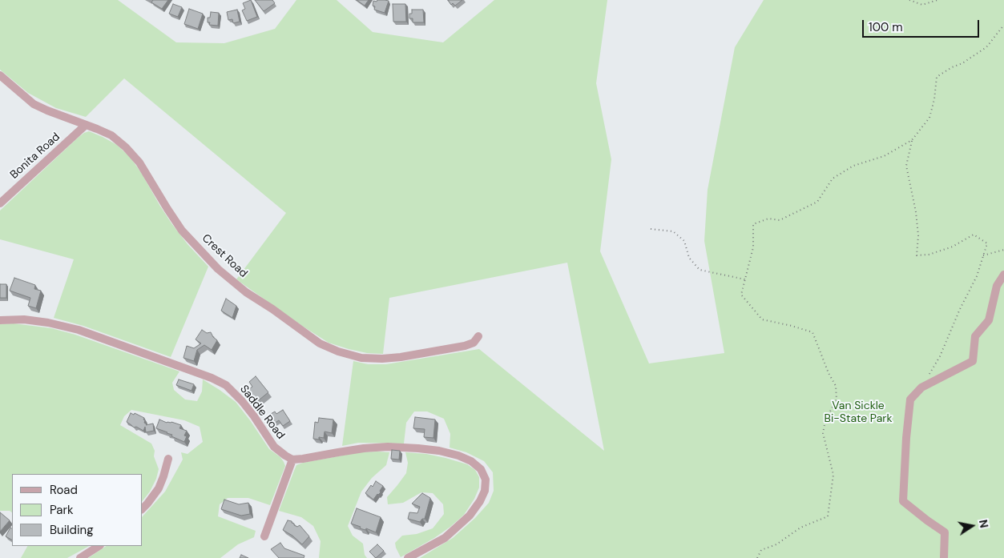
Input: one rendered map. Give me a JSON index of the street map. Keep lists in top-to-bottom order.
{
  "streets": {
    "street": ["Bonita Road", "Crest Road", "Saddle Road"]
  },
  "crossings": [
    ["Bonita Road", "Crest Road"]
  ],
  "parks": ["Van Sickle Bi-State Park"],
  "legend": ["Road", "Park", "Building"],
  "scale_bar": "100 m",
  "north": "right"
}
